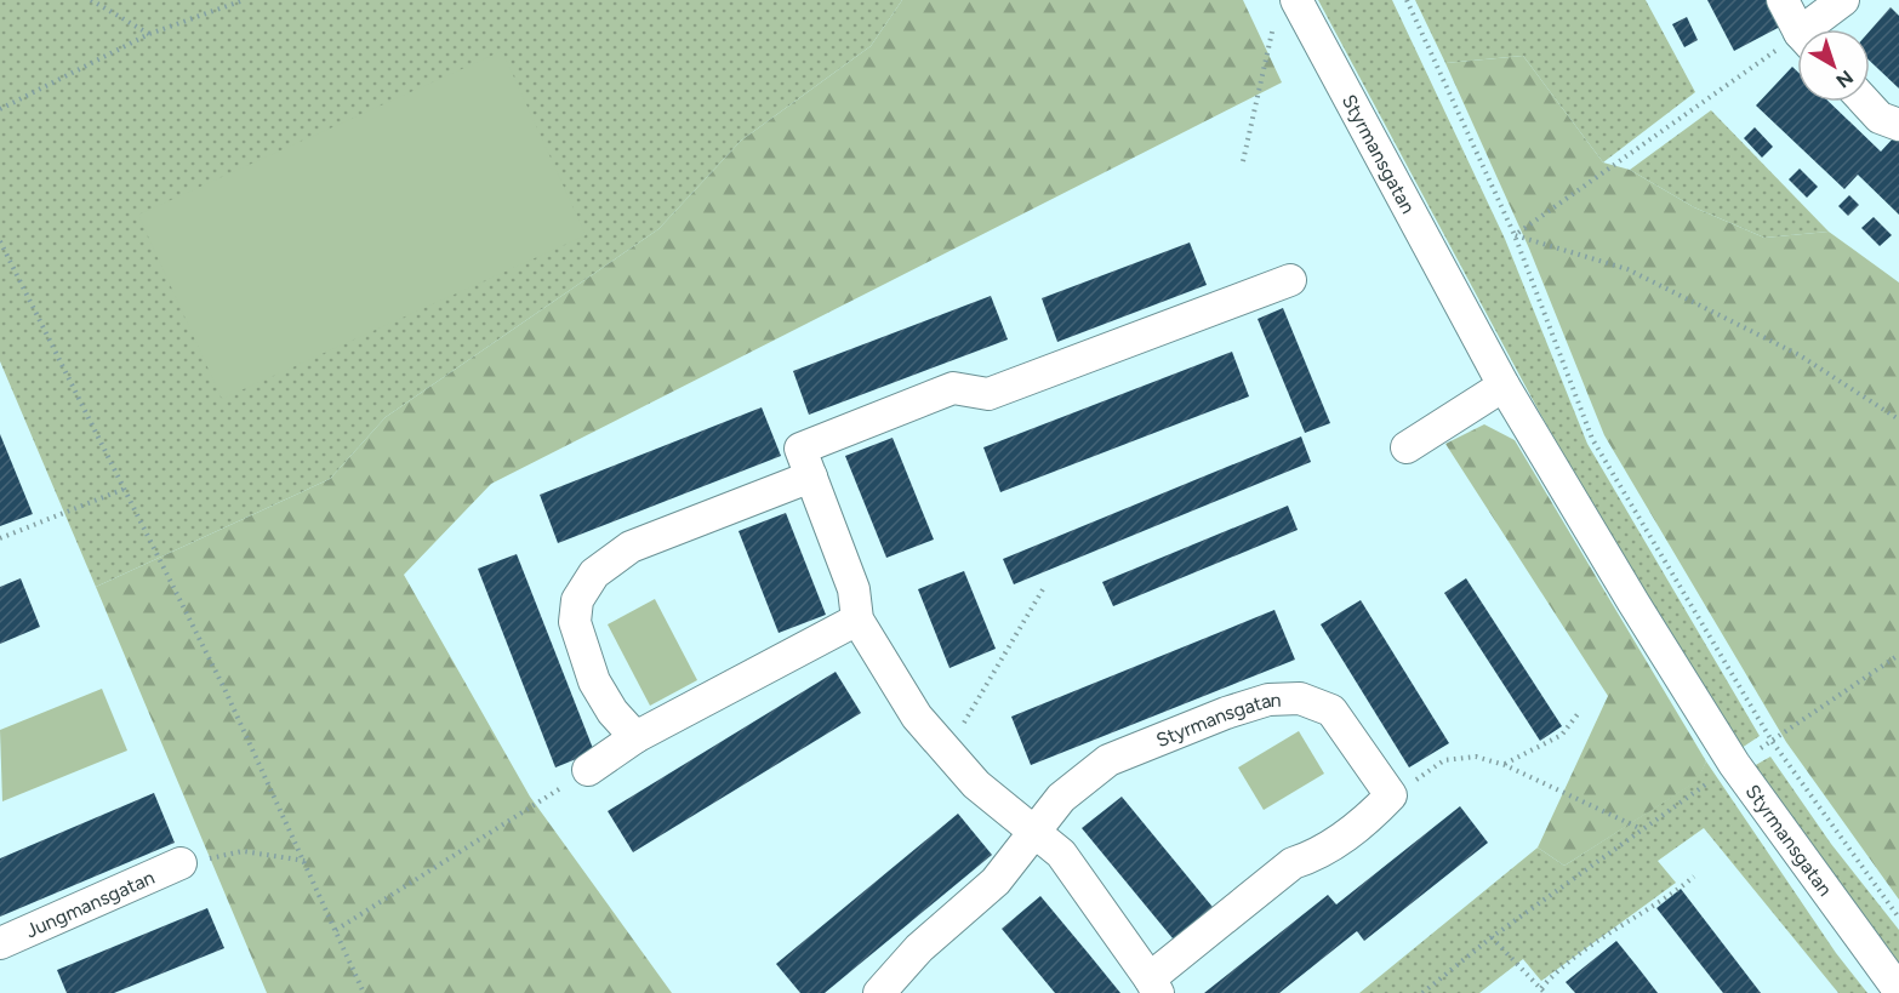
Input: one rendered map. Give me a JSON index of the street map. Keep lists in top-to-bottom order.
{
  "streets": {
    "street": ["Styrmansgatan", "Jungmansgatan"]
  },
  "north": "bottom right"
}
